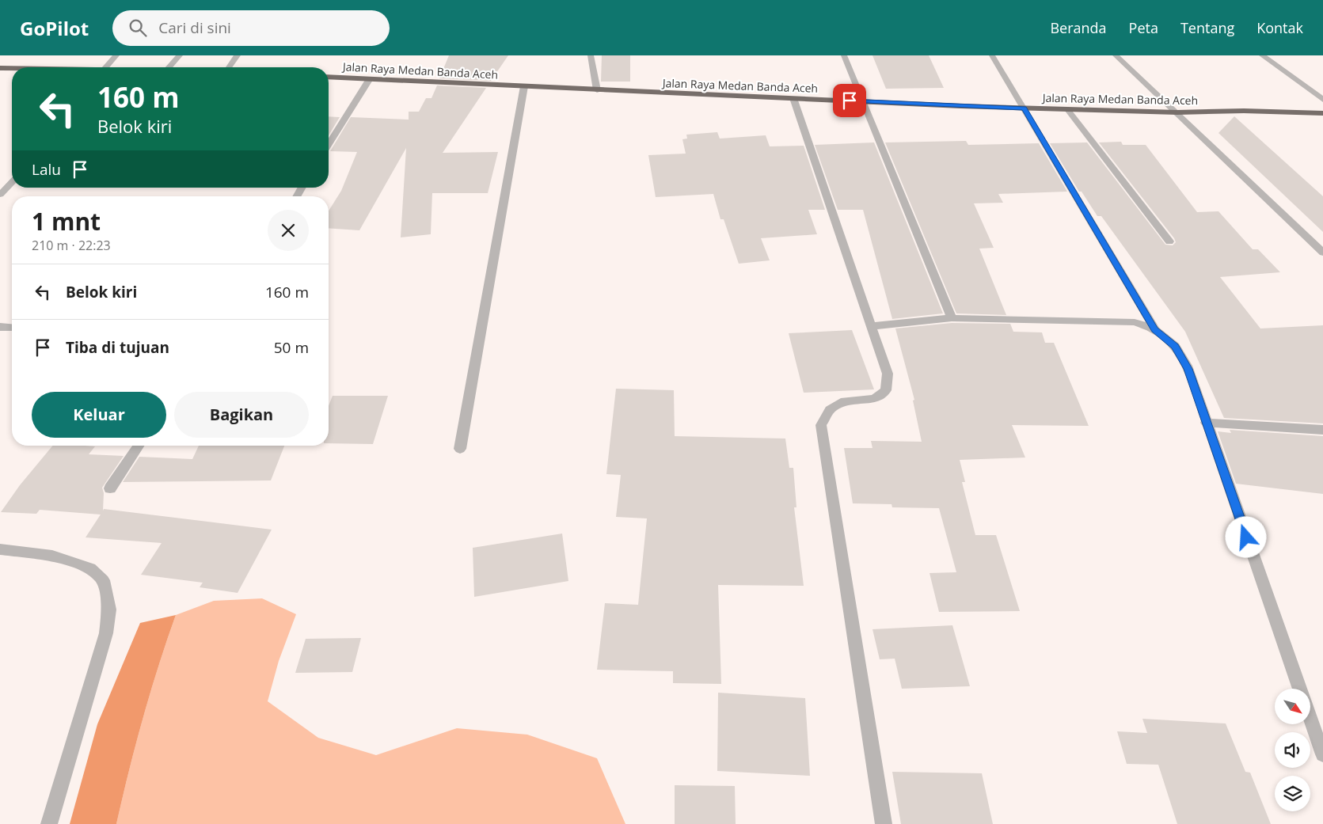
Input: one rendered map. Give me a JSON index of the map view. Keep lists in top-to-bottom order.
{
  "streets": {
    "highway": ["Jalan Raya Medan Banda Aceh"]
  },
  "north": "bottom right",
  "page": {
    "header": "GoPilot",
    "search": "Cari di sini",
    "nav": [
      "Beranda",
      "Peta",
      "Tentang",
      "Kontak"
    ],
    "turn": ["160 m", "Belok kiri"],
    "then": "Lalu",
    "heading": ["1 mnt", "210 m · 22:23"],
    "list": [
      {
        "name": "Belok kiri",
        "value": "160 m"
      },
      {
        "name": "Tiba di tujuan",
        "value": "50 m"
      }
    ],
    "buttons": ["Keluar", "Bagikan"]
  }
}
